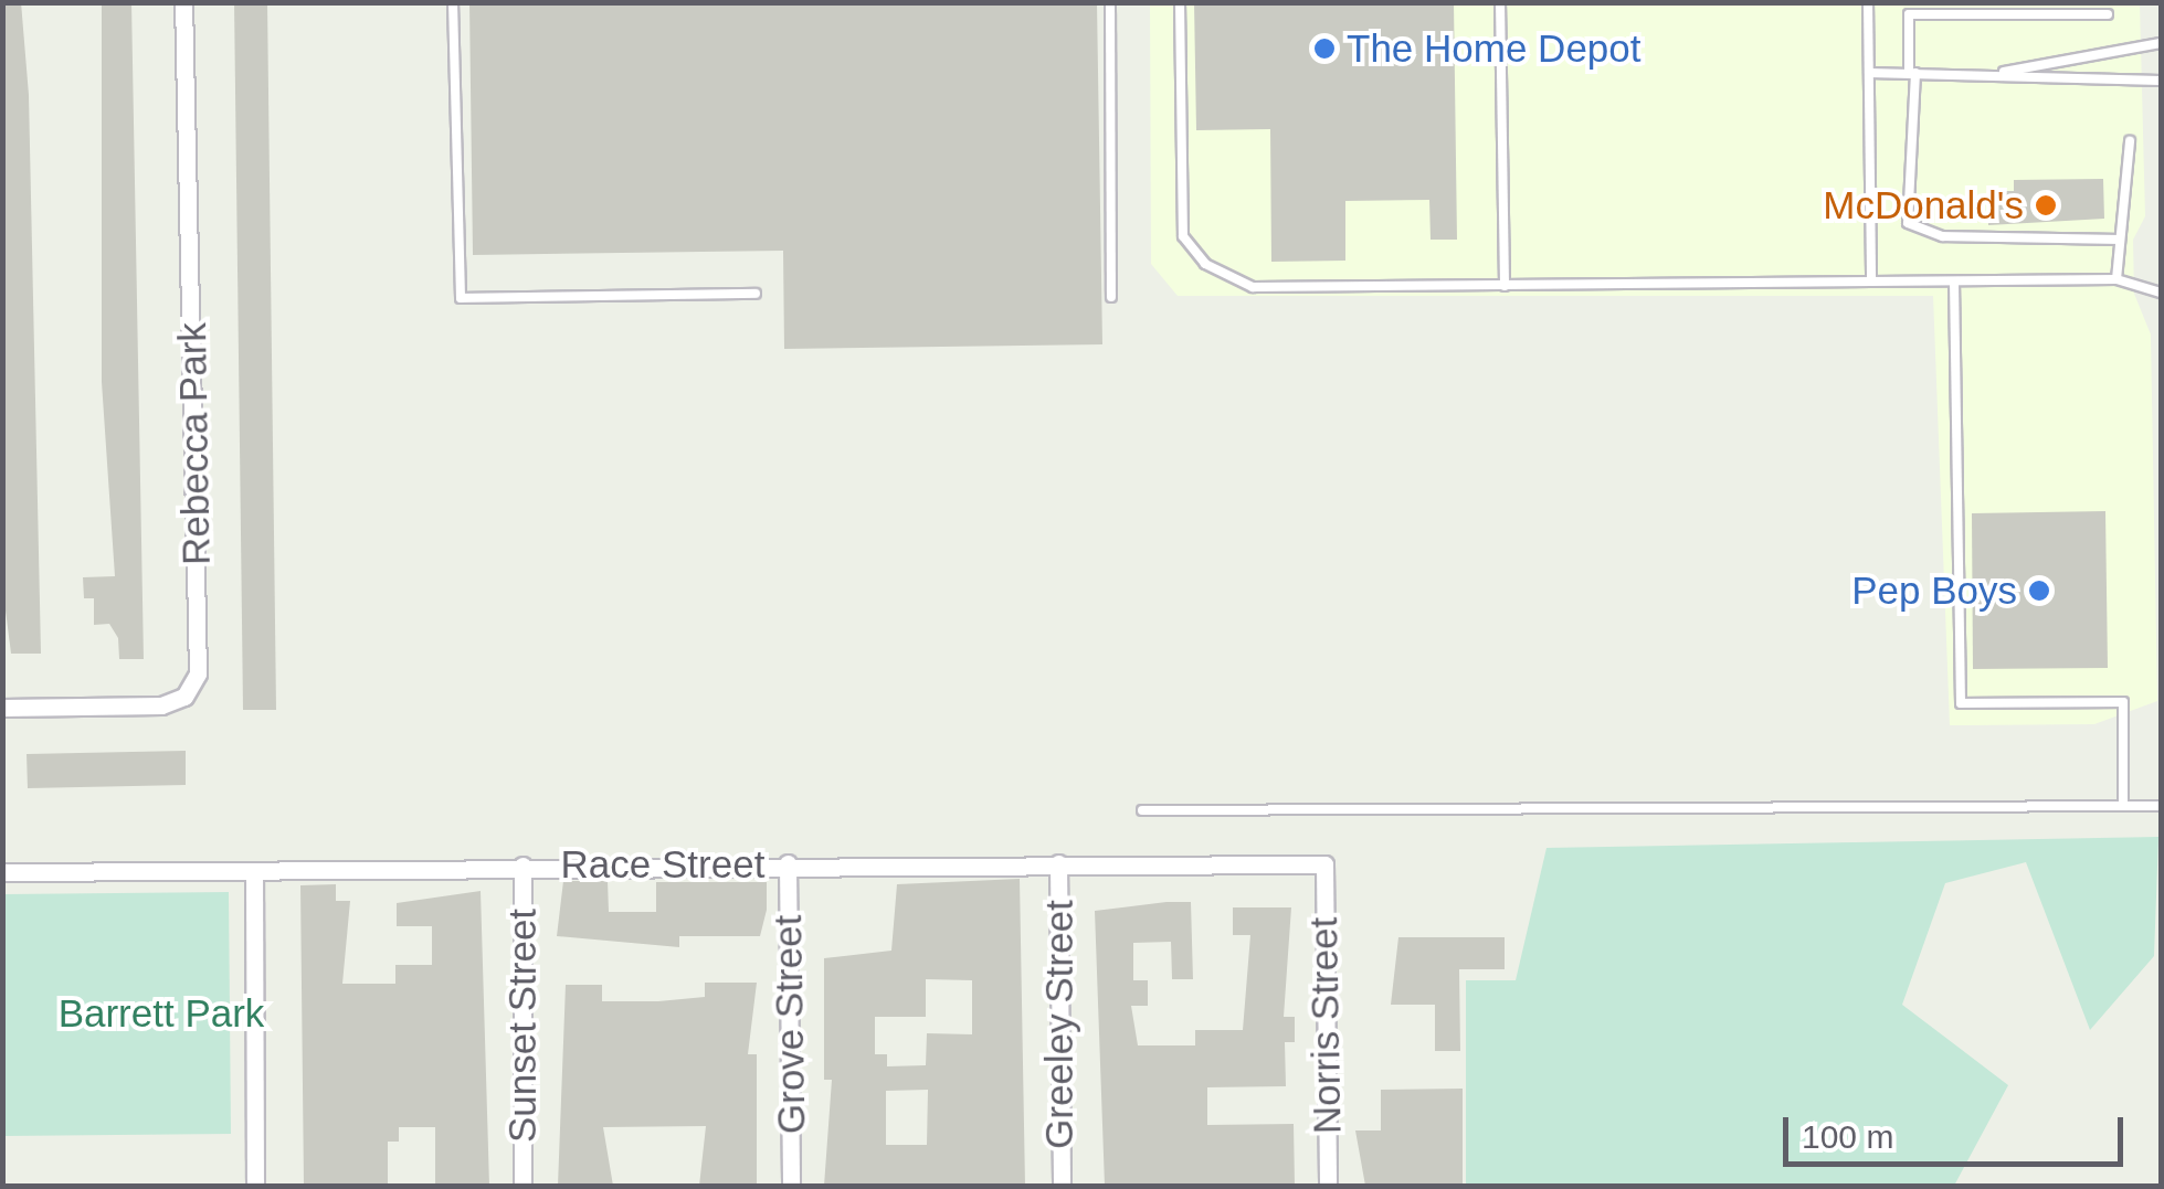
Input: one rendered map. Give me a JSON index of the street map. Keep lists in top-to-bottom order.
{
  "streets": {
    "street": [
      "Rebecca Park",
      "Race Street",
      "Grove Street",
      "Greeley Street",
      "Sunset Street",
      "Norris Street"
    ]
  },
  "crossings": [
    ["Race Street", "Grove Street"],
    ["Race Street", "Greeley Street"],
    ["Race Street", "Sunset Street"],
    ["Race Street", "Norris Street"]
  ],
  "parks": ["Barrett Park"],
  "places": ["The Home Depot", "McDonald's", "Pep Boys"],
  "scale_bar": "100 m"
}
